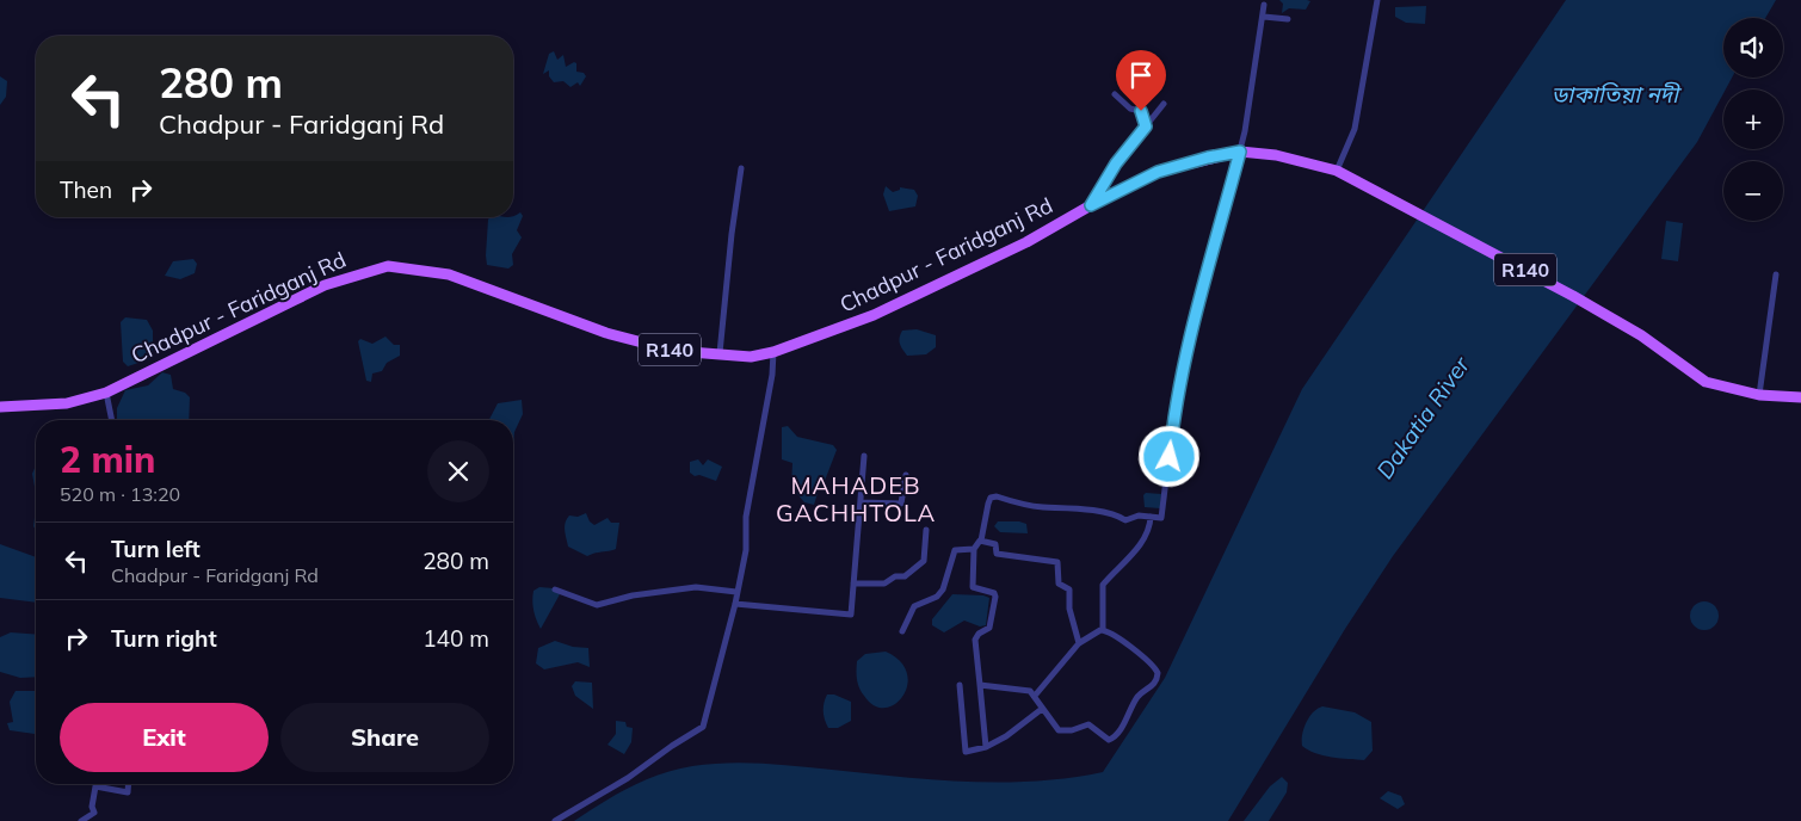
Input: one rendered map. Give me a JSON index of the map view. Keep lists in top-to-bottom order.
{
  "streets": {
    "main road": ["Chadpur - Faridganj Rd", "R140"]
  },
  "crossings": [
    ["Chadpur - Faridganj Rd", "R140"]
  ],
  "districts": ["MAHADEB GACHHTOLA"],
  "water": ["ডাকাতিয়া নদী", "Dakatia River"],
  "page": {
    "map_buttons": ["+", "−"],
    "turn": ["280 m", "Chadpur - Faridganj Rd"],
    "then": "Then",
    "heading": ["2 min", "520 m · 13:20"],
    "list": [
      {
        "name": "Turn left",
        "note": "Chadpur - Faridganj Rd",
        "value": "280 m"
      },
      {
        "name": "Turn right",
        "value": "140 m"
      }
    ],
    "buttons": ["Exit", "Share"]
  }
}
